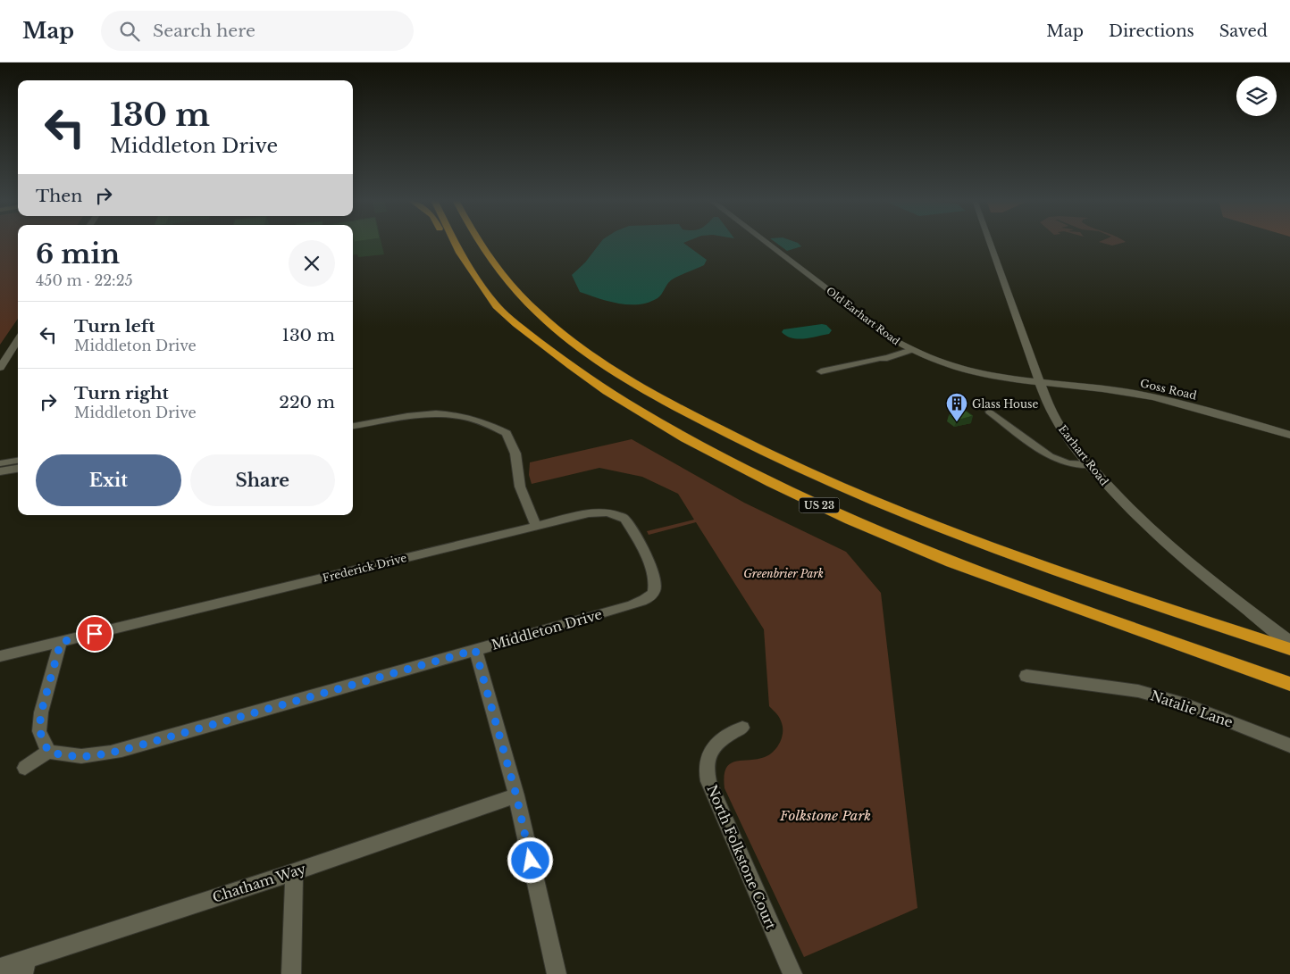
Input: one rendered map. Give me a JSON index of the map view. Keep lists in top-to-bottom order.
{
  "streets": {
    "highway": ["US 23"],
    "street": [
      "Old Earhart Road",
      "Goss Road",
      "Earhart Road",
      "Frederick Drive",
      "Middleton Drive",
      "Natalie Lane",
      "North Folkstone Court",
      "Chatham Way"
    ]
  },
  "crossings": [
    ["Old Earhart Road", "Goss Road"],
    ["Old Earhart Road", "Earhart Road"],
    ["Goss Road", "Earhart Road"],
    ["Frederick Drive", "Middleton Drive"]
  ],
  "parks": ["Greenbrier Park", "Folkstone Park"],
  "places": {
    "building": ["Glass House"]
  },
  "page": {
    "header": "Map",
    "search": "Search here",
    "nav": ["Map", "Directions", "Saved"],
    "turn": ["130 m", "Middleton Drive"],
    "then": "Then",
    "heading": ["6 min", "450 m · 22:25"],
    "list": [
      {
        "name": "Turn left",
        "note": "Middleton Drive",
        "value": "130 m"
      },
      {
        "name": "Turn right",
        "note": "Middleton Drive",
        "value": "220 m"
      }
    ],
    "buttons": ["Exit", "Share"]
  }
}
